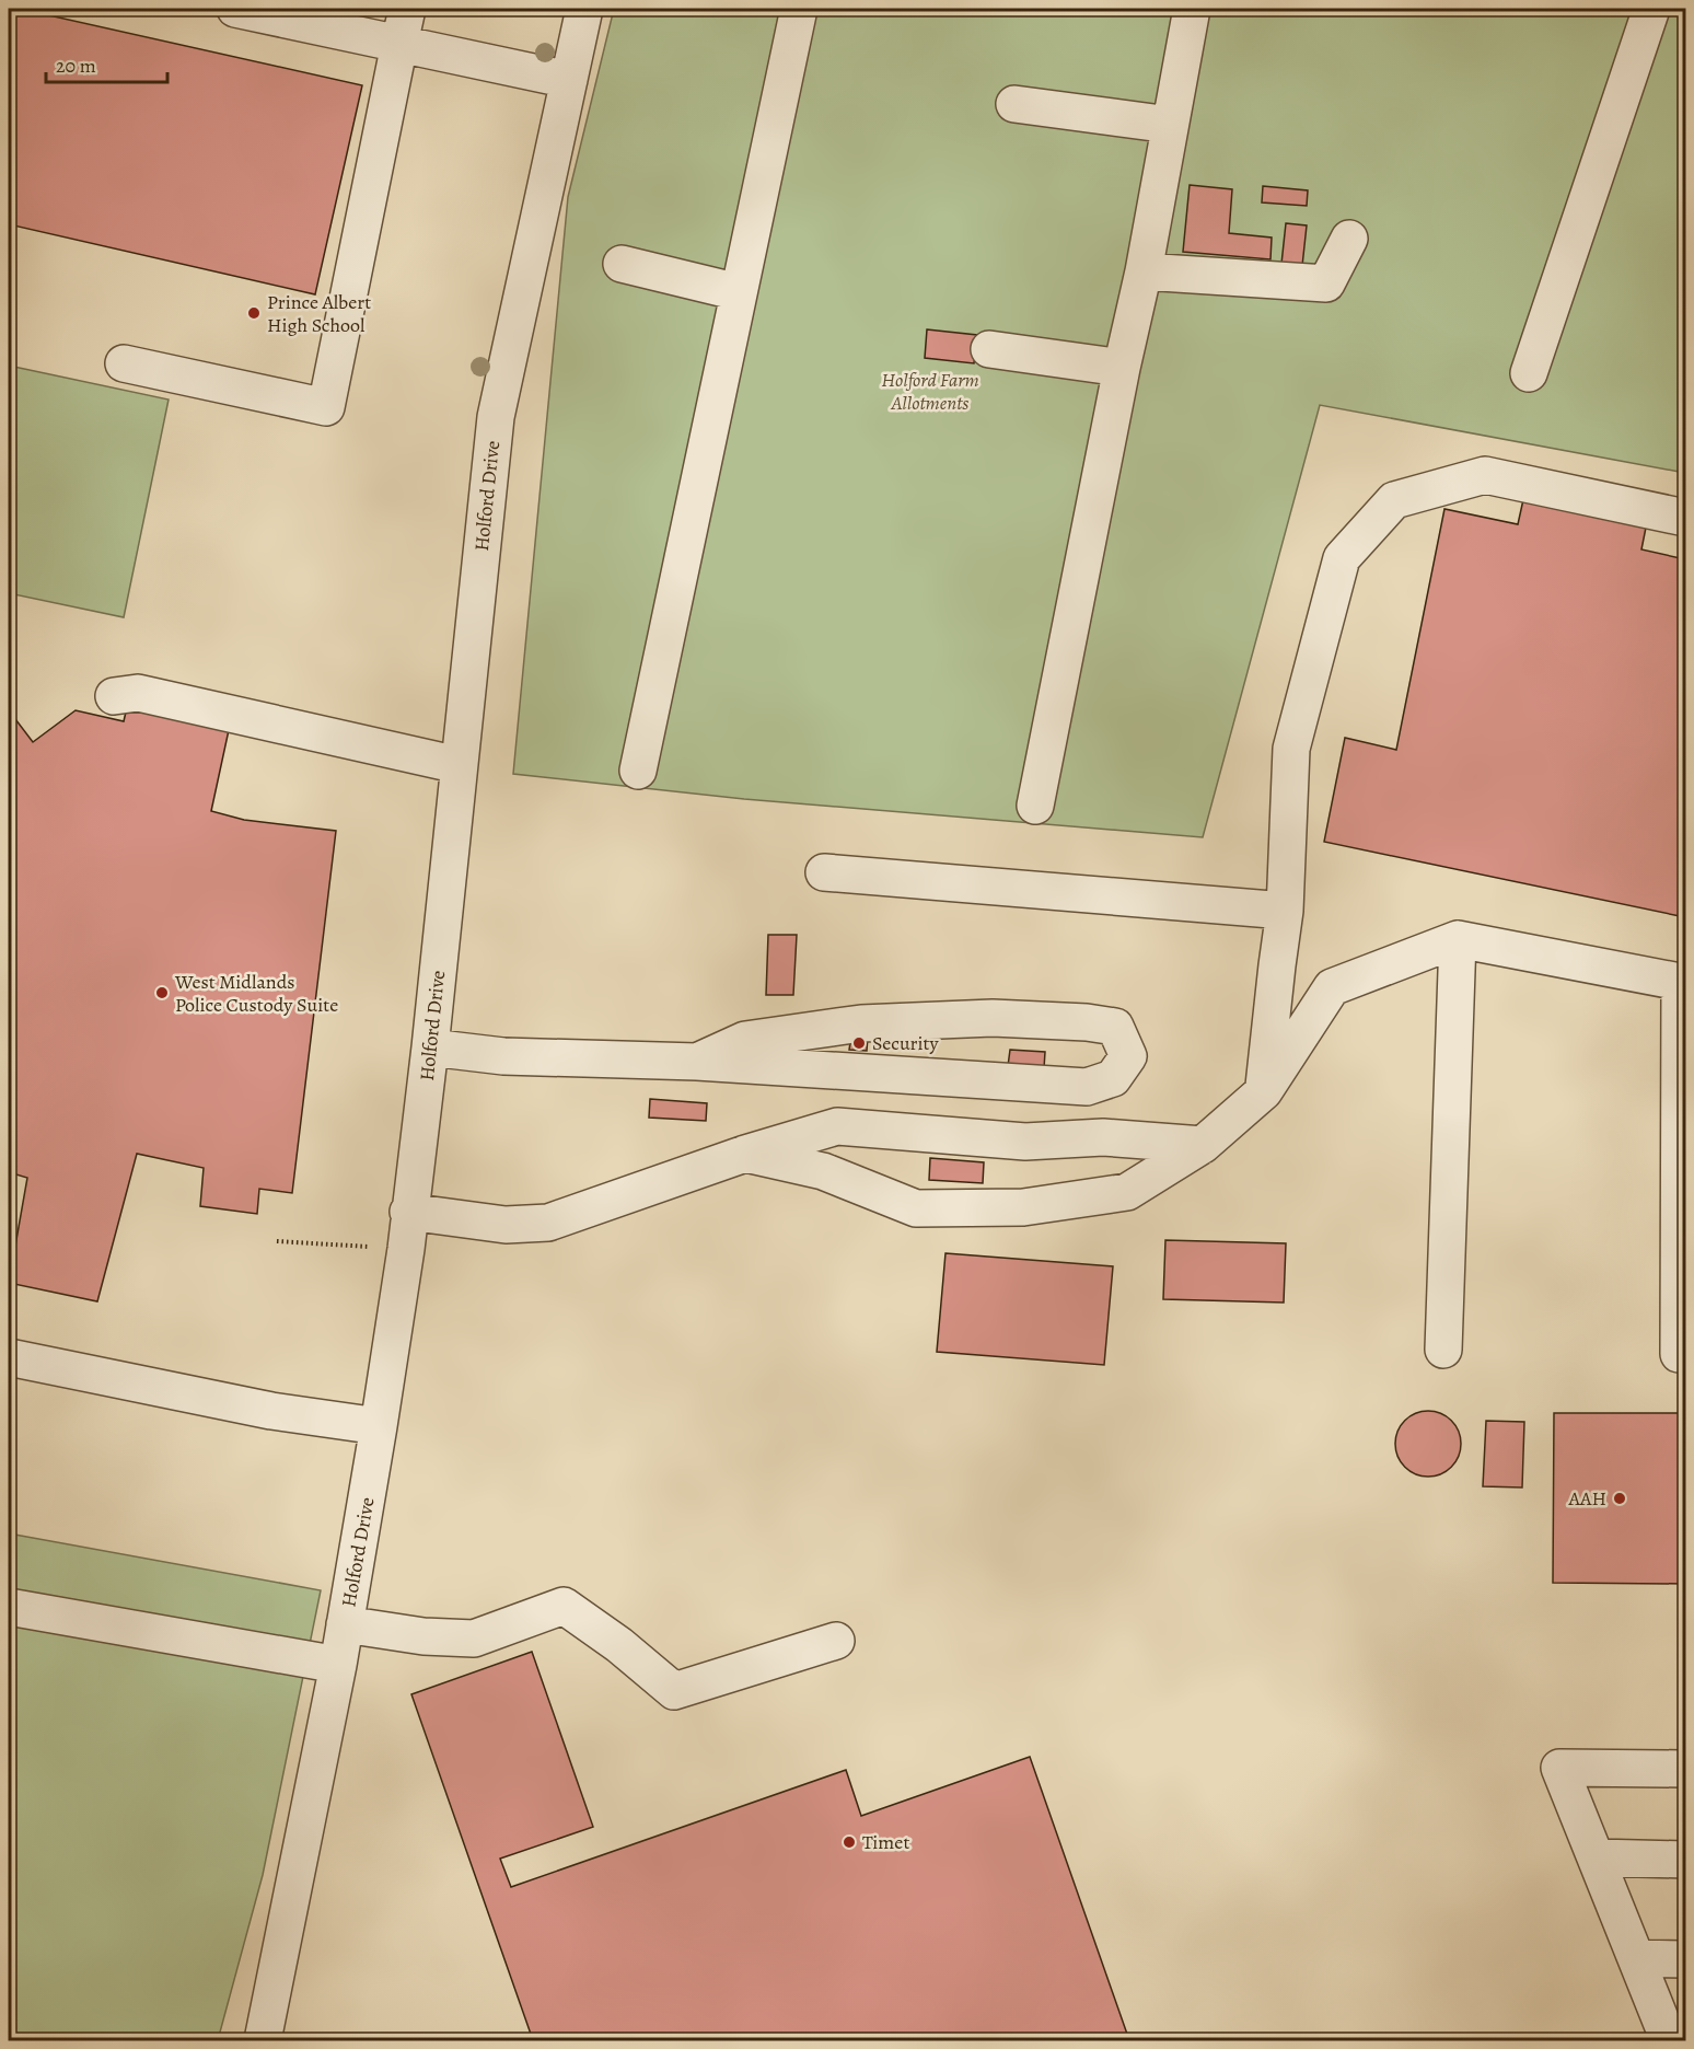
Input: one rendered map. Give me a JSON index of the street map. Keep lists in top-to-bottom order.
{
  "streets": {
    "street": ["Holford Drive"]
  },
  "parks": ["Holford Farm Allotments"],
  "places": [
    "Prince Albert High School",
    "West Midlands Police Custody Suite",
    "Security",
    "AAH",
    "Timet"
  ],
  "scale_bar": "20 m"
}
